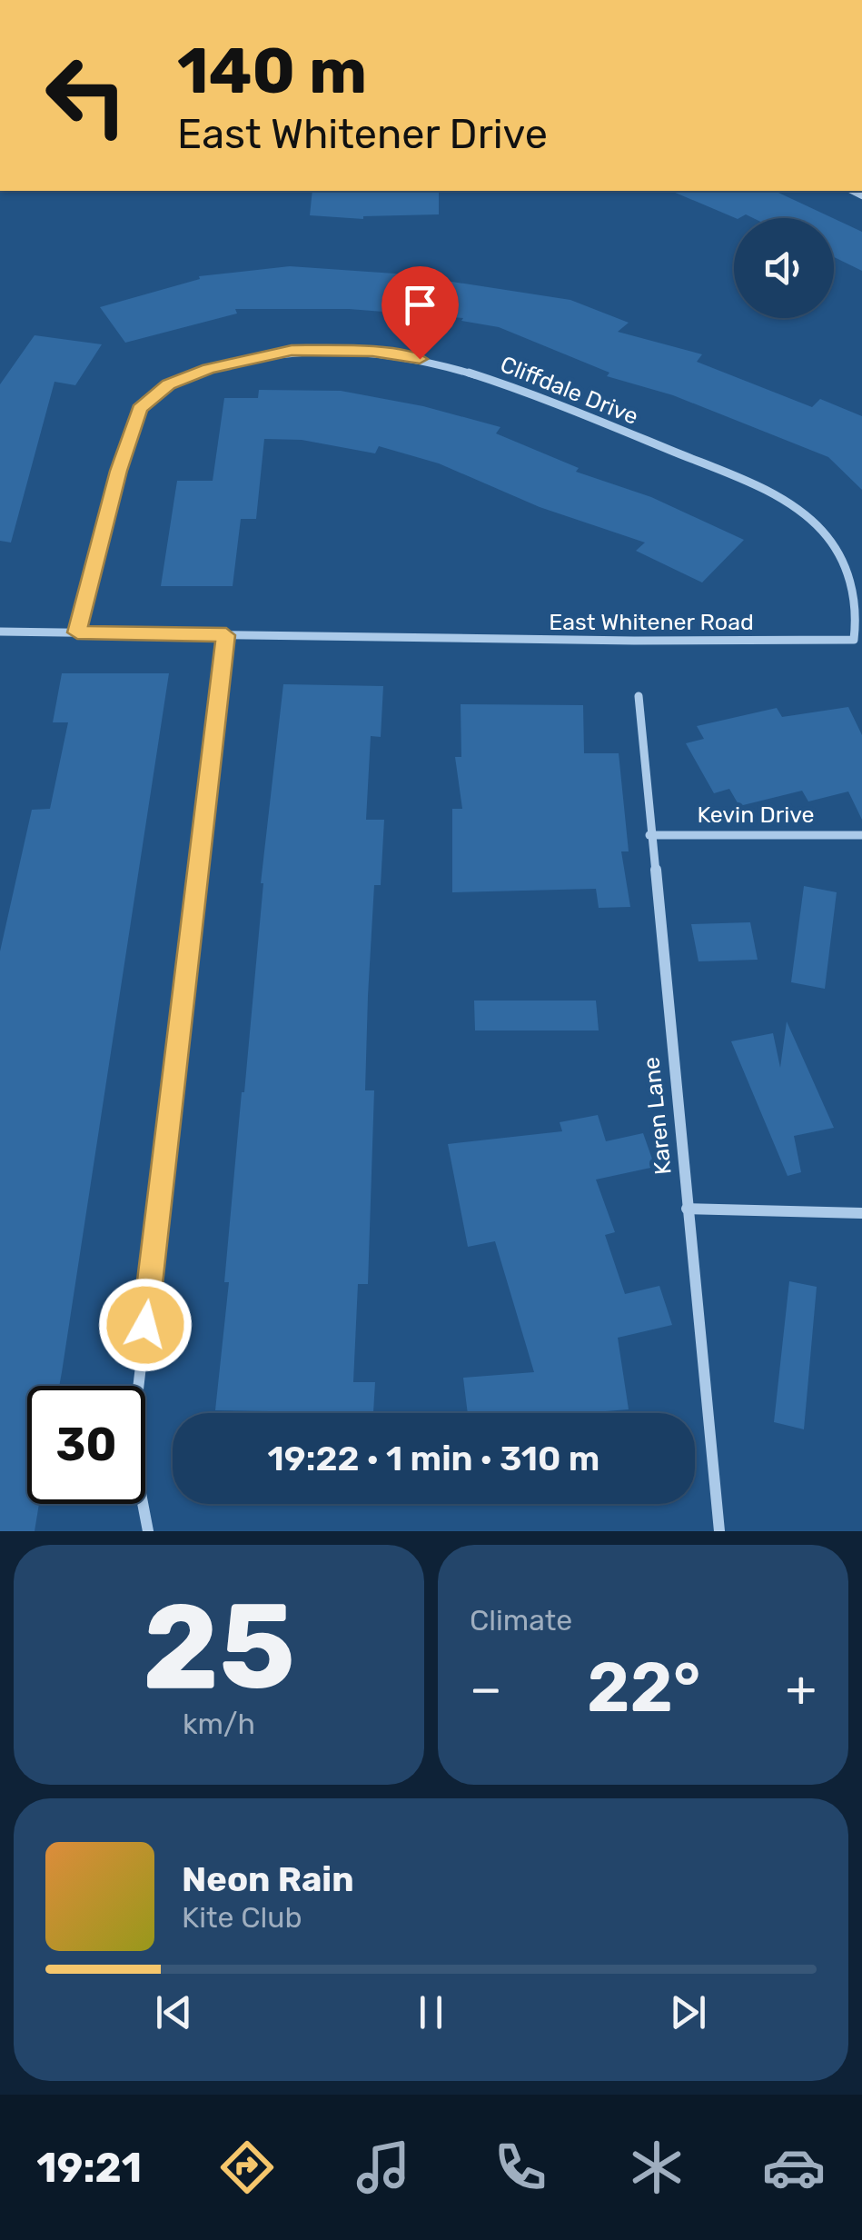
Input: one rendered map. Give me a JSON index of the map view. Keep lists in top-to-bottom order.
{
  "streets": {
    "street": [
      "Cliffdale Drive",
      "East Whitener Road",
      "Kevin Drive",
      "Karen Lane"
    ]
  },
  "crossings": [
    ["Cliffdale Drive", "East Whitener Road"],
    ["Kevin Drive", "Karen Lane"]
  ],
  "page": {
    "turn": ["140 m", "East Whitener Drive"],
    "limit": "30",
    "trip": "19:22 · 1 min · 310 m",
    "tile": [
      ["25", "km/h"],
      "Climate"
    ],
    "heat": ["−", "22°", "+"],
    "song": ["Neon Rain", "Kite Club"],
    "tabs": "19:21"
  }
}
